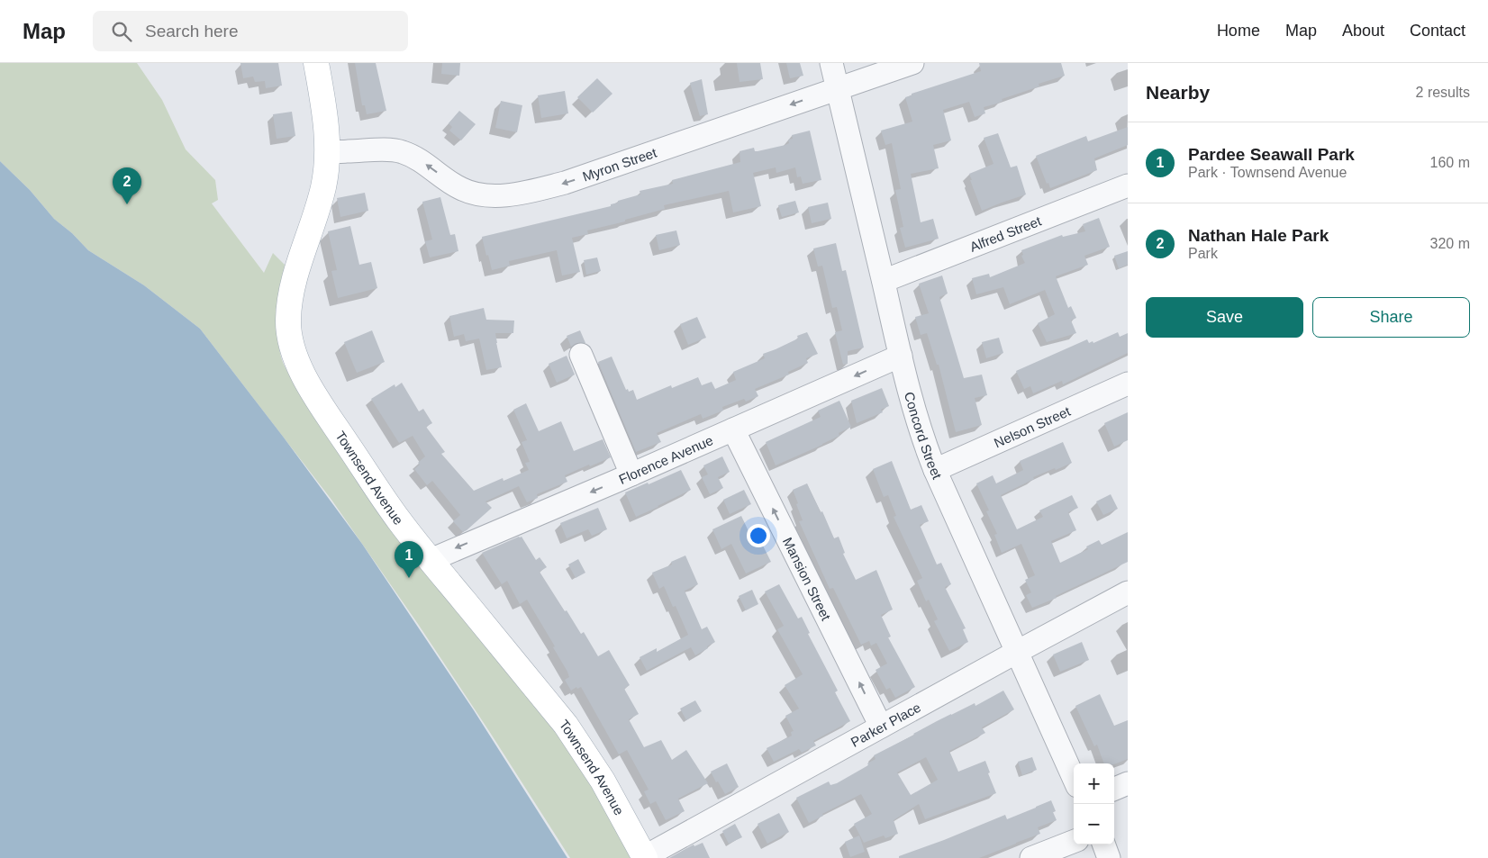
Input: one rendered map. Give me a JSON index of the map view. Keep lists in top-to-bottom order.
{
  "streets": {
    "main road": ["Townsend Avenue"],
    "street": [
      "Myron Street",
      "Alfred Street",
      "Nelson Street",
      "Concord Street",
      "Florence Avenue",
      "Mansion Street",
      "Parker Place"
    ]
  },
  "crossings": [
    ["Myron Street", "Concord Street"],
    ["Myron Street", "Townsend Avenue"],
    ["Alfred Street", "Concord Street"],
    ["Nelson Street", "Concord Street"],
    ["Concord Street", "Florence Avenue"],
    ["Concord Street", "Parker Place"],
    ["Florence Avenue", "Townsend Avenue"],
    ["Florence Avenue", "Mansion Street"],
    ["Townsend Avenue", "Parker Place"],
    ["Mansion Street", "Parker Place"]
  ],
  "one_way": ["Myron Street", "Florence Avenue", "Mansion Street"],
  "page": {
    "header": "Map",
    "search": "Search here",
    "nav": [
      "Home",
      "Map",
      "About",
      "Contact"
    ],
    "heading": ["Nearby", "2 results"],
    "list": [
      {
        "mark": "1",
        "name": "Pardee Seawall Park",
        "note": "Park · Townsend Avenue",
        "value": "160 m"
      },
      {
        "mark": "2",
        "name": "Nathan Hale Park",
        "note": "Park",
        "value": "320 m"
      }
    ],
    "pins": ["2", "1"],
    "buttons": ["Save", "Share"],
    "map_buttons": ["+", "−"]
  }
}
